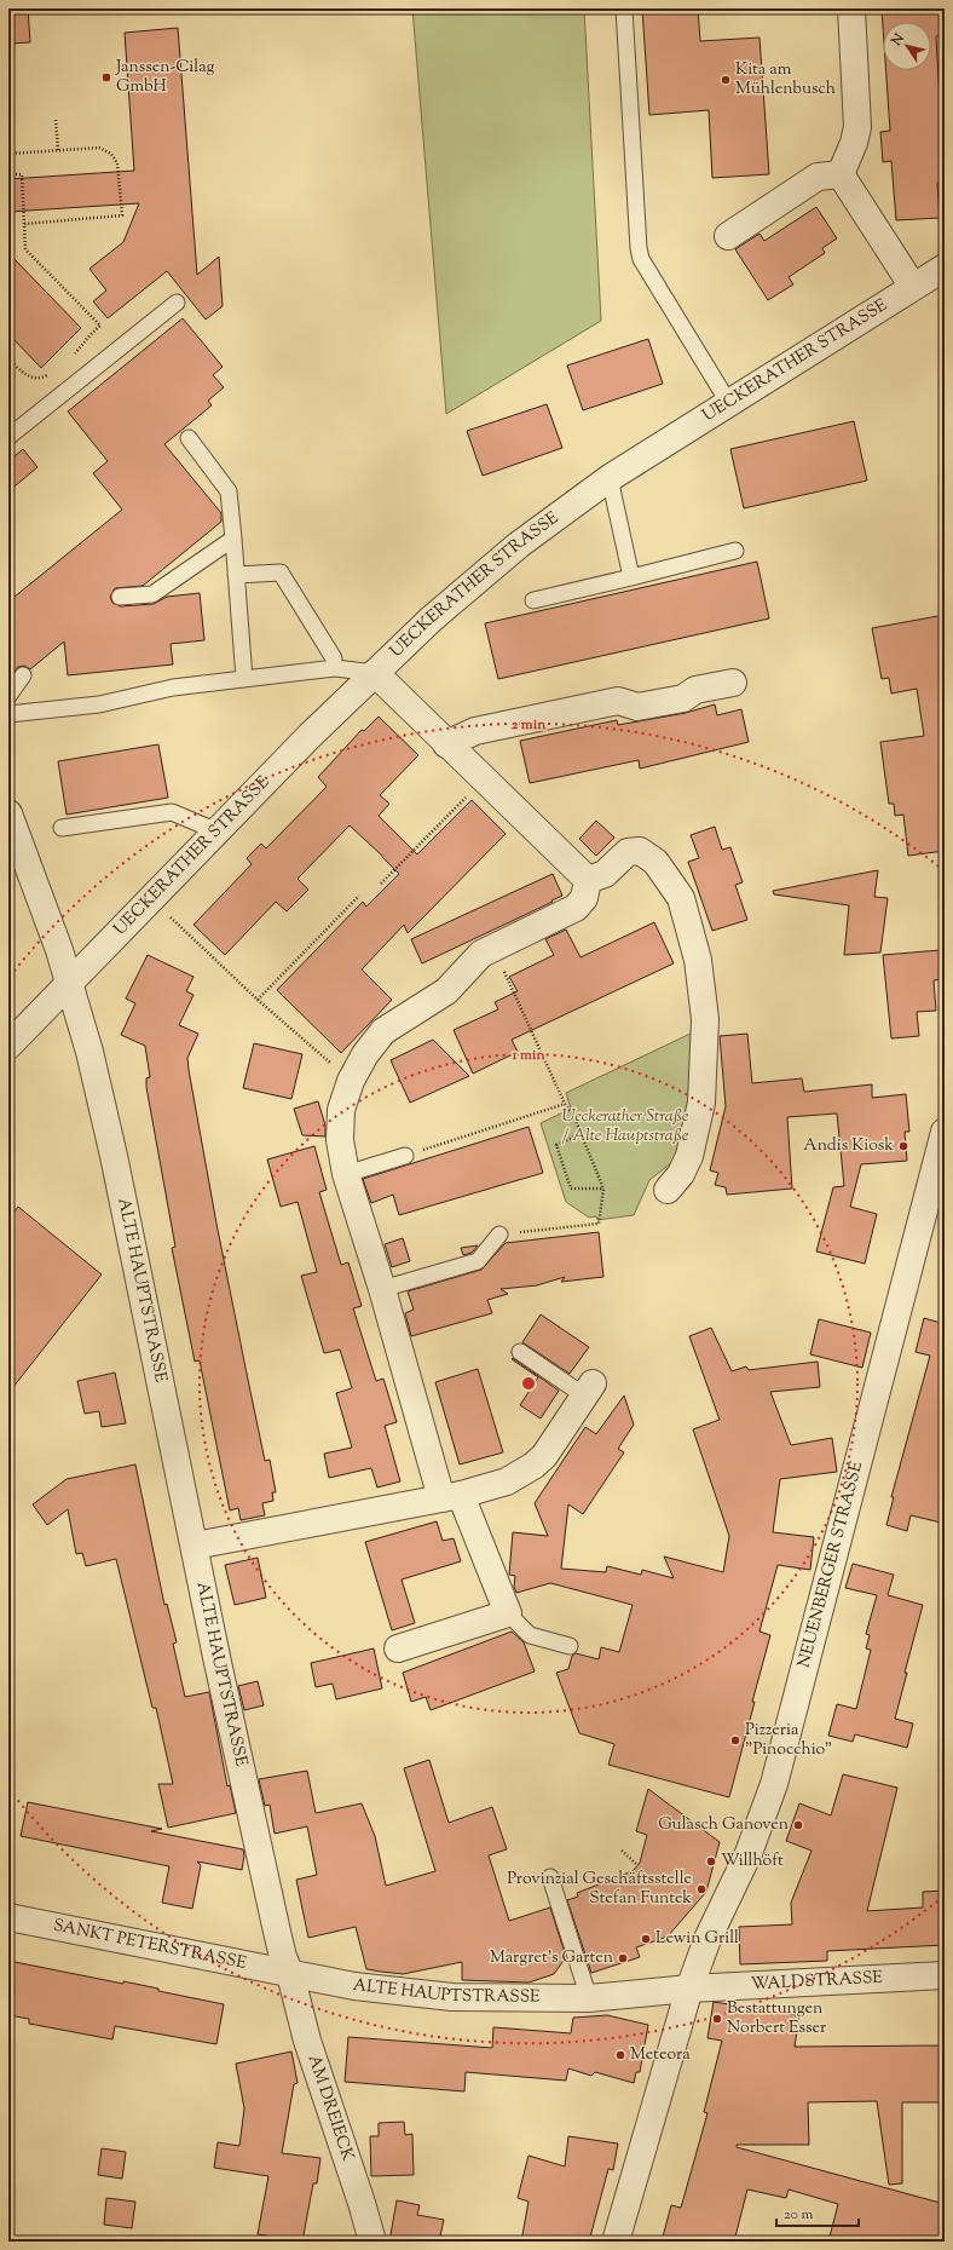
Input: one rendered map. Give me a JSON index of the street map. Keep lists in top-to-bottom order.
{
  "streets": {
    "street": [
      "UECKERATHER STRASSE",
      "ALTE HAUPTSTRASSE",
      "NEUENBERGER STRASSE",
      "SANKT PETERSTRASSE",
      "WALDSTRASSE",
      "AM DREIECK"
    ]
  },
  "crossings": [
    ["UECKERATHER STRASSE", "ALTE HAUPTSTRASSE"],
    ["ALTE HAUPTSTRASSE", "NEUENBERGER STRASSE"],
    ["ALTE HAUPTSTRASSE", "SANKT PETERSTRASSE"],
    ["ALTE HAUPTSTRASSE", "WALDSTRASSE"],
    ["ALTE HAUPTSTRASSE", "AM DREIECK"],
    ["NEUENBERGER STRASSE", "WALDSTRASSE"],
    ["SANKT PETERSTRASSE", "AM DREIECK"]
  ],
  "parks": ["Ueckerather Straße / Alte Hauptstraße"],
  "places": [
    "Janssen-Cilag GmbH",
    "Kita am Mühlenbusch",
    "Andis Kiosk",
    "Pizzeria \"Pinocchio\"",
    "Gulasch Ganoven",
    "Willhöft",
    "Provinzial Geschäftsstelle Stefan Funtek",
    "Lewin Grill",
    "Margret’s Garten",
    "Bestattungen Norbert Esser",
    "Meteora"
  ],
  "scale_bar": "20 m",
  "north": "top left",
  "rings": ["2 min", "1 min"]
}
